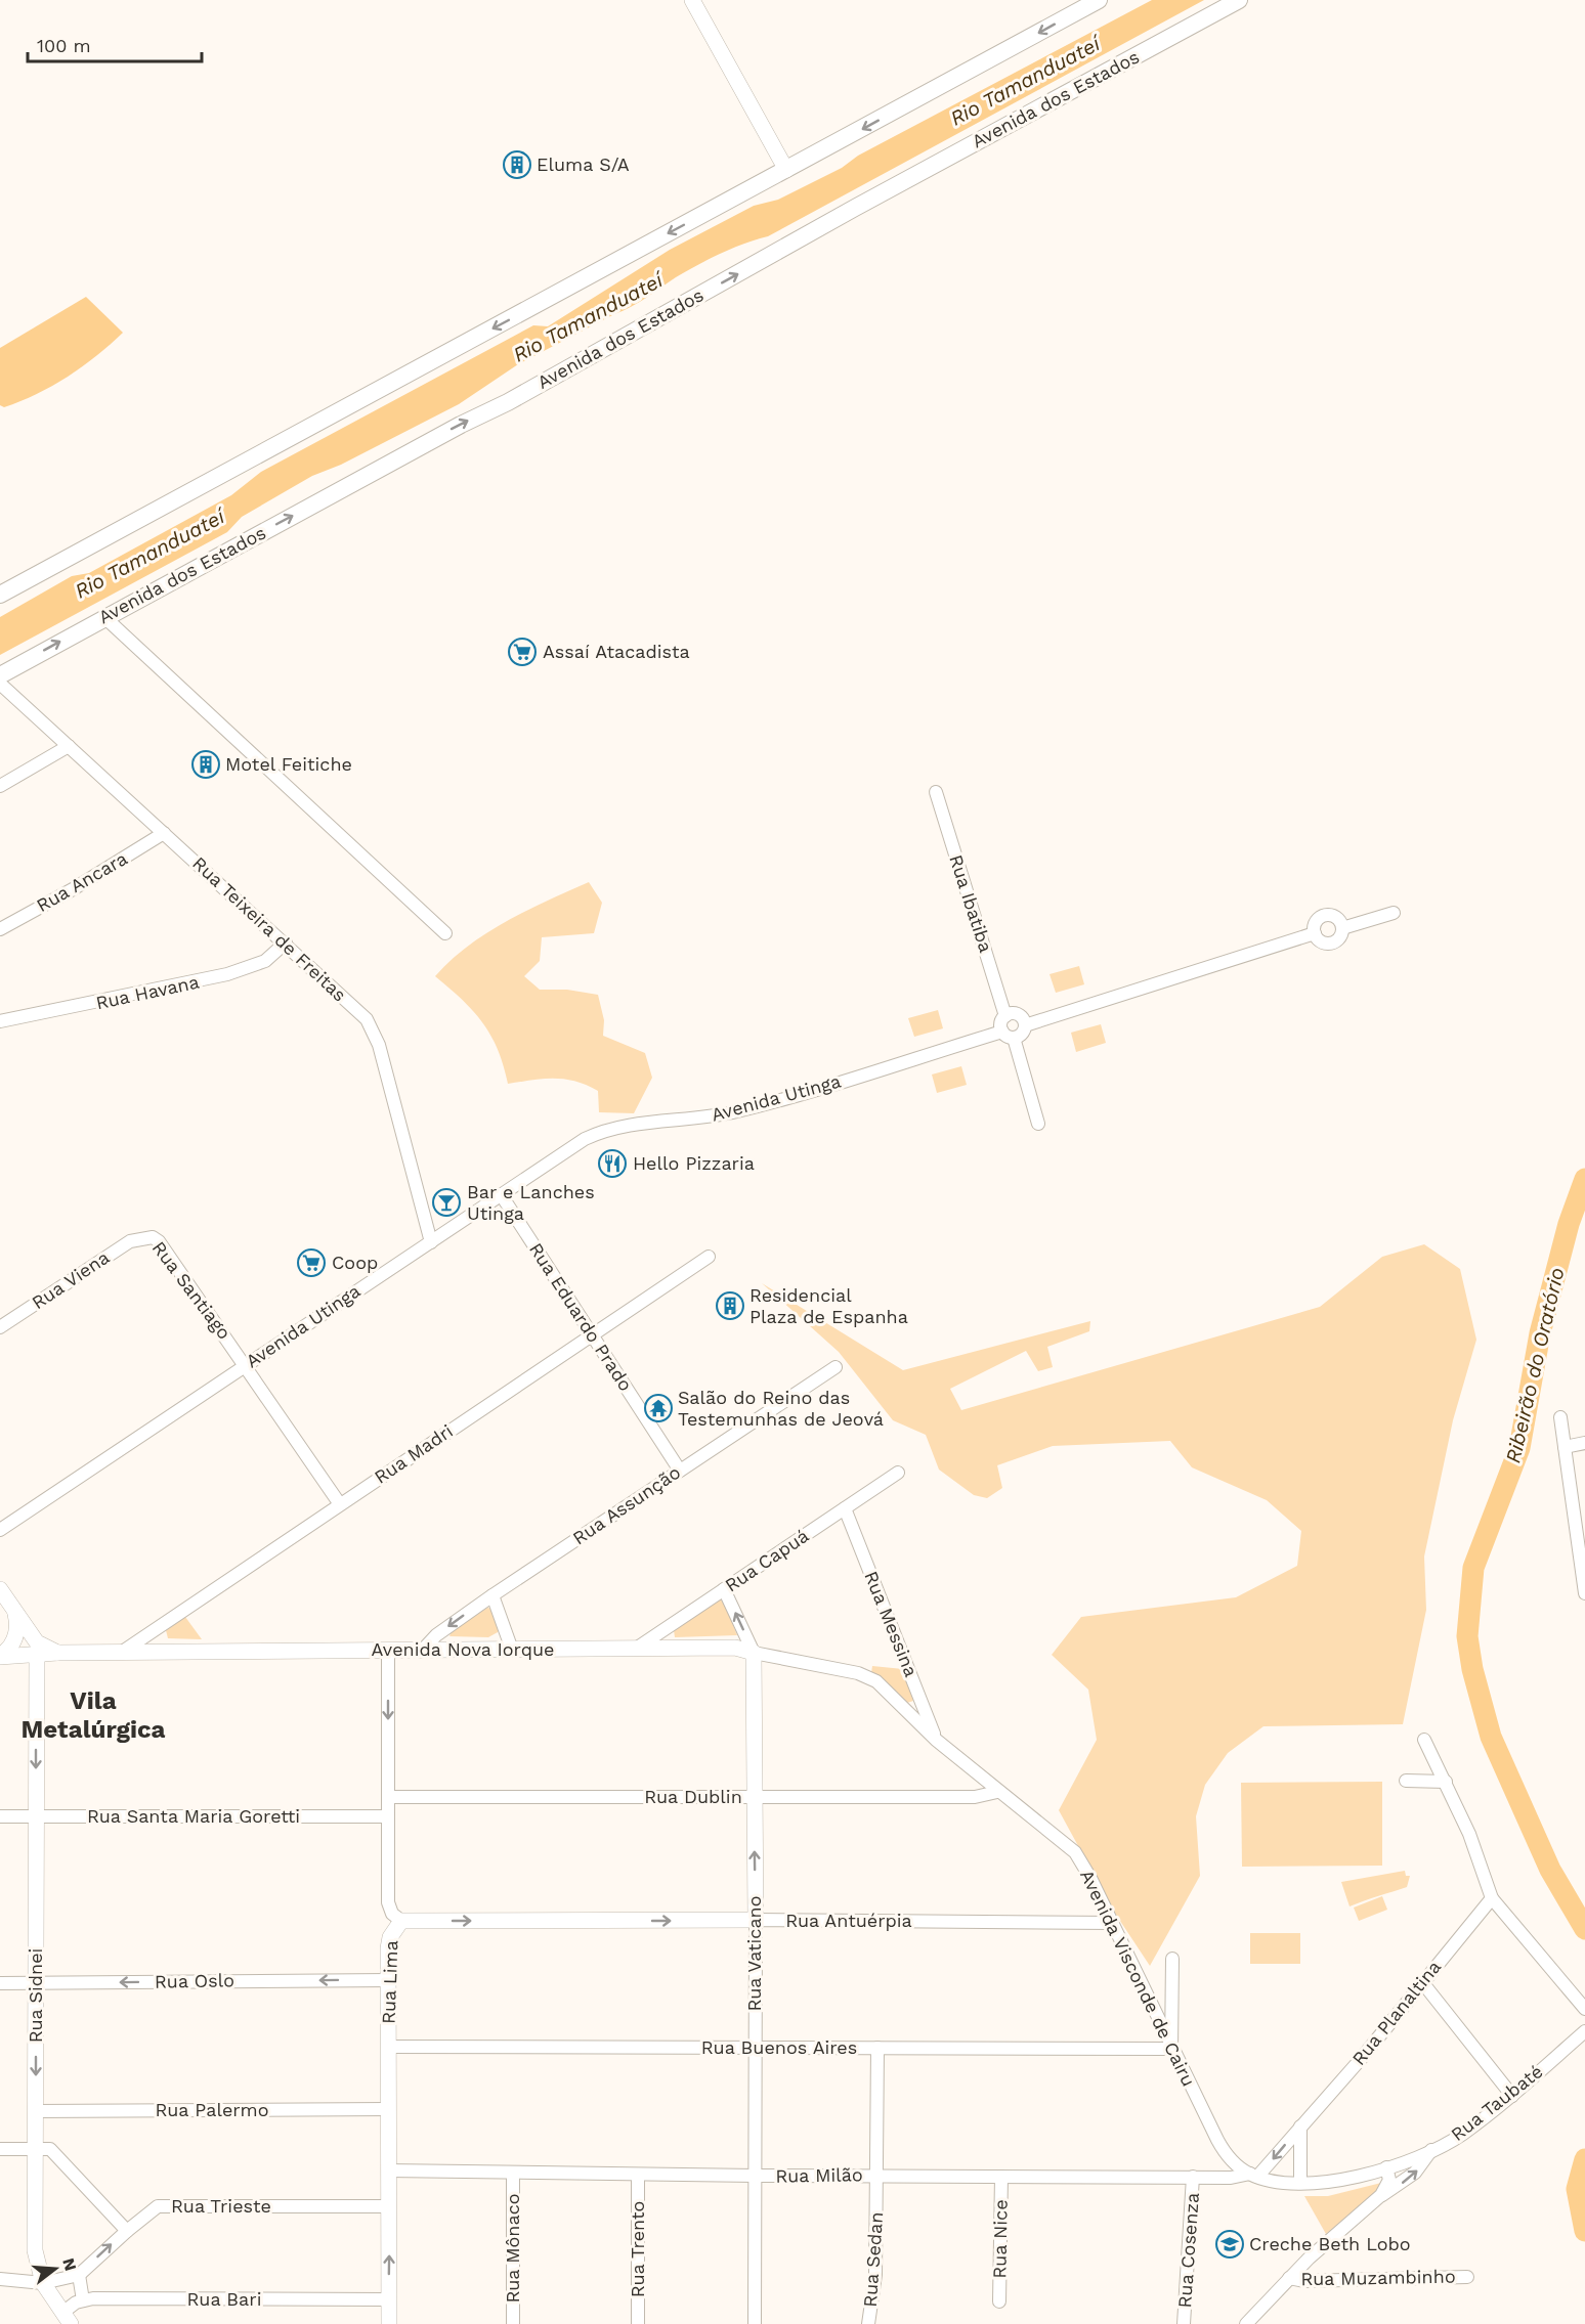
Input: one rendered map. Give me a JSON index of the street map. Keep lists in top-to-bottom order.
{
  "streets": {
    "highway": ["Avenida dos Estados"],
    "main road": [
      "Avenida Nova Iorque",
      "Rua Antuérpia",
      "Rua Vaticano",
      "Rua Lima",
      "Rua Sidnei"
    ],
    "street": [
      "Rua Ancara",
      "Rua Ibatiba",
      "Rua Teixeira de Freitas",
      "Rua Havana",
      "Avenida Utinga",
      "Rua Viena",
      "Rua Santiago",
      "Rua Eduardo Prado",
      "Rua Madri",
      "Rua Assunção",
      "Rua Capuá",
      "Rua Messina",
      "Rua Dublin",
      "Rua Santa Maria Goretti",
      "Avenida Visconde de Cairu",
      "Rua Oslo",
      "Rua Planaltina",
      "Rua Buenos Aires",
      "Rua Taubaté",
      "Rua Palermo",
      "Rua Milão",
      "Rua Trieste",
      "Rua Nice",
      "Rua Mônaco",
      "Rua Trento",
      "Rua Cosenza",
      "Rua Sedan",
      "Rua Muzambinho",
      "Rua Bari"
    ]
  },
  "crossings": [
    ["Rua Ancara", "Rua Teixeira de Freitas"],
    ["Rua Ibatiba", "Avenida Utinga"],
    ["Rua Teixeira de Freitas", "Rua Havana"],
    ["Rua Teixeira de Freitas", "Avenida Utinga"],
    ["Avenida Utinga", "Rua Santiago"],
    ["Avenida Utinga", "Rua Eduardo Prado"],
    ["Rua Viena", "Rua Santiago"],
    ["Rua Santiago", "Rua Madri"],
    ["Rua Eduardo Prado", "Rua Madri"],
    ["Rua Eduardo Prado", "Rua Assunção"],
    ["Rua Madri", "Avenida Nova Iorque"],
    ["Rua Assunção", "Avenida Nova Iorque"],
    ["Rua Capuá", "Rua Messina"],
    ["Rua Capuá", "Avenida Nova Iorque"],
    ["Rua Capuá", "Rua Vaticano"],
    ["Rua Messina", "Avenida Visconde de Cairu"],
    ["Avenida Nova Iorque", "Rua Vaticano"],
    ["Avenida Nova Iorque", "Avenida Visconde de Cairu"],
    ["Avenida Nova Iorque", "Rua Lima"],
    ["Avenida Nova Iorque", "Rua Sidnei"],
    ["Rua Dublin", "Rua Vaticano"],
    ["Rua Dublin", "Avenida Visconde de Cairu"],
    ["Rua Dublin", "Rua Lima"],
    ["Rua Santa Maria Goretti", "Rua Lima"],
    ["Rua Santa Maria Goretti", "Rua Sidnei"],
    ["Rua Antuérpia", "Rua Vaticano"],
    ["Rua Antuérpia", "Avenida Visconde de Cairu"],
    ["Rua Antuérpia", "Rua Lima"],
    ["Rua Vaticano", "Rua Buenos Aires"],
    ["Rua Vaticano", "Rua Milão"],
    ["Avenida Visconde de Cairu", "Rua Planaltina"],
    ["Avenida Visconde de Cairu", "Rua Buenos Aires"],
    ["Avenida Visconde de Cairu", "Rua Milão"],
    ["Rua Oslo", "Rua Lima"],
    ["Rua Oslo", "Rua Sidnei"],
    ["Rua Lima", "Rua Buenos Aires"],
    ["Rua Lima", "Rua Palermo"],
    ["Rua Lima", "Rua Milão"],
    ["Rua Lima", "Rua Trieste"],
    ["Rua Lima", "Rua Bari"],
    ["Rua Sidnei", "Rua Palermo"],
    ["Rua Planaltina", "Rua Milão"],
    ["Rua Buenos Aires", "Rua Sedan"],
    ["Rua Taubaté", "Rua Muzambinho"],
    ["Rua Milão", "Rua Nice"],
    ["Rua Milão", "Rua Mônaco"],
    ["Rua Milão", "Rua Trento"],
    ["Rua Milão", "Rua Cosenza"],
    ["Rua Milão", "Rua Sedan"]
  ],
  "one_way": ["Rua Antuérpia", "Rua Oslo", "Rua Sidnei"],
  "districts": ["Vila Metalúrgica"],
  "water": ["Rio Tamanduateí", "Ribeirão do Oratório"],
  "places": {
    "building": ["Eluma S/A", "Motel Feitiche", "Residencial Plaza de Espanha"],
    "supermarket": ["Assaí Atacadista", "Coop"],
    "restaurant": ["Hello Pizzaria"],
    "bar": ["Bar e Lanches Utinga"],
    "temple": ["Salão do Reino das Testemunhas de Jeová"],
    "school or university": ["Creche Beth Lobo"]
  },
  "scale_bar": "100 m",
  "north": "right"
}
